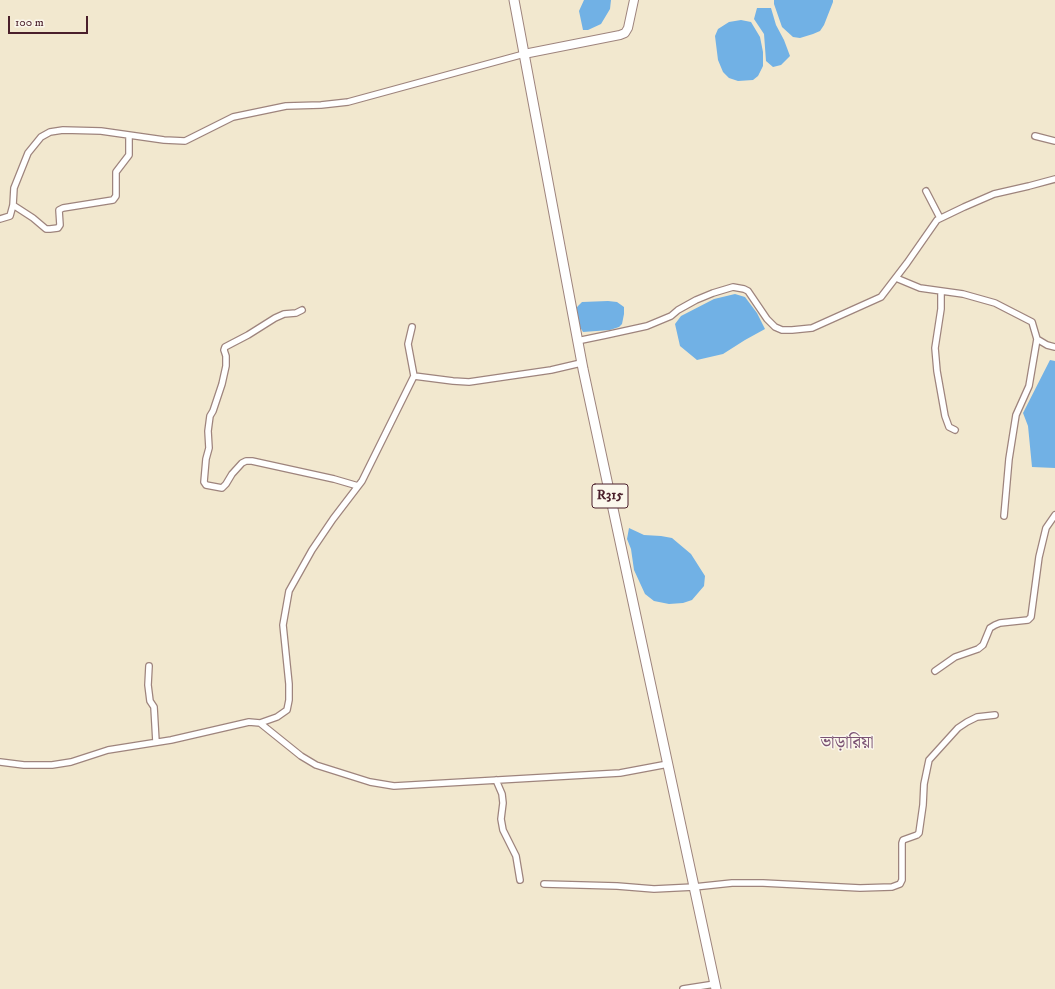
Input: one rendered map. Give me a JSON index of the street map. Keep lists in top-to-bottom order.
{
  "streets": {
    "main road": ["R315"]
  },
  "districts": ["ভাড়ারিয়া"],
  "scale_bar": "100 m"
}
